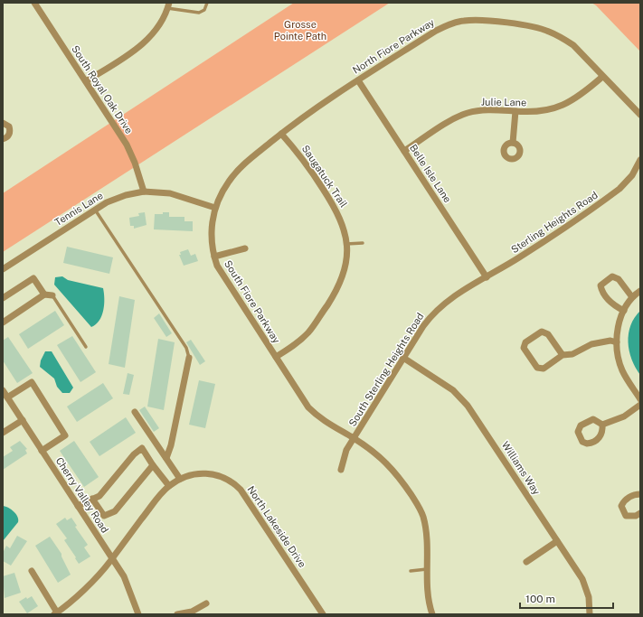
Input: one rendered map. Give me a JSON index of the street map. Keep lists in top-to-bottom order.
{
  "streets": {
    "street": [
      "North Fiore Parkway",
      "South Royal Oak Drive",
      "Julie Lane",
      "Belle Isle Lane",
      "Saugatuck Trail",
      "Tennis Lane",
      "Sterling Heights Road",
      "South Fiore Parkway",
      "South Sterling Heights Road",
      "Williams Way",
      "Cherry Valley Road",
      "North Lakeside Drive"
    ]
  },
  "crossings": [
    ["North Fiore Parkway", "Julie Lane"],
    ["North Fiore Parkway", "Belle Isle Lane"],
    ["North Fiore Parkway", "South Fiore Parkway"],
    ["South Royal Oak Drive", "Tennis Lane"],
    ["Julie Lane", "Belle Isle Lane"],
    ["Belle Isle Lane", "Sterling Heights Road"],
    ["Saugatuck Trail", "South Fiore Parkway"],
    ["Tennis Lane", "South Fiore Parkway"],
    ["Sterling Heights Road", "South Sterling Heights Road"],
    ["South Fiore Parkway", "South Sterling Heights Road"],
    ["South Sterling Heights Road", "Williams Way"],
    ["Cherry Valley Road", "North Lakeside Drive"]
  ],
  "parks": ["Grosse Pointe Path"],
  "scale_bar": "100 m"
}
